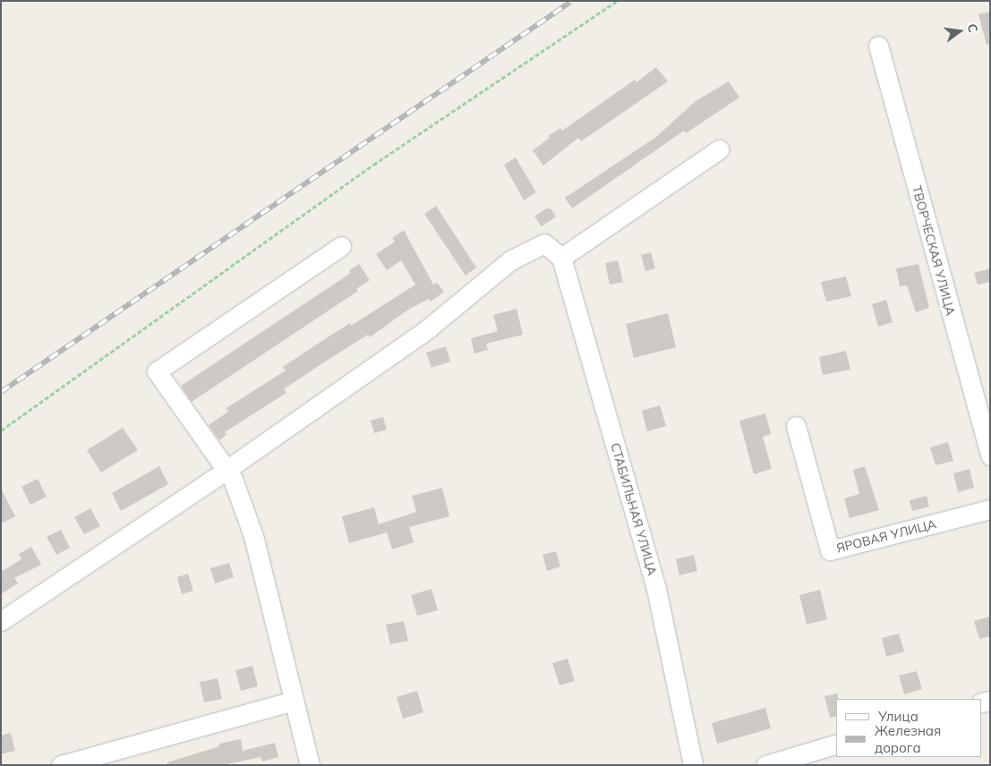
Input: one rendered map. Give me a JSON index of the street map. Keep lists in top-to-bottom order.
{
  "streets": {
    "street": ["ТВОРЧЕСКАЯ УЛИЦА", "СТАБИЛЬНАЯ УЛИЦА", "ЯРОВАЯ УЛИЦА"]
  },
  "legend": ["Улица", "Железная дорога"],
  "north": "right"
}
